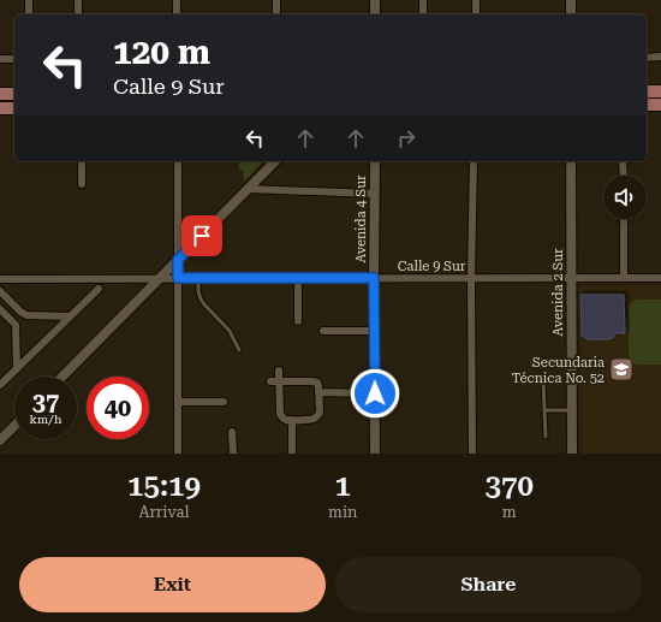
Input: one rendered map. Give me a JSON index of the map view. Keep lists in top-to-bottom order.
{
  "streets": {
    "street": ["Avenida 4 Sur", "Calle 9 Sur", "Avenida 2 Sur"]
  },
  "crossings": [
    ["Avenida 4 Sur", "Calle 9 Sur"],
    ["Calle 9 Sur", "Avenida 2 Sur"]
  ],
  "places": {
    "school or university": ["Secundaria Técnica No. 52"]
  },
  "page": {
    "turn": ["120 m", "Calle 9 Sur"],
    "speed": "37 km/h",
    "limit": "40",
    "eta": [
      "15:19",
      "Arrival",
      "1",
      "min",
      "370",
      "m"
    ],
    "buttons": ["Exit", "Share"]
  }
}
